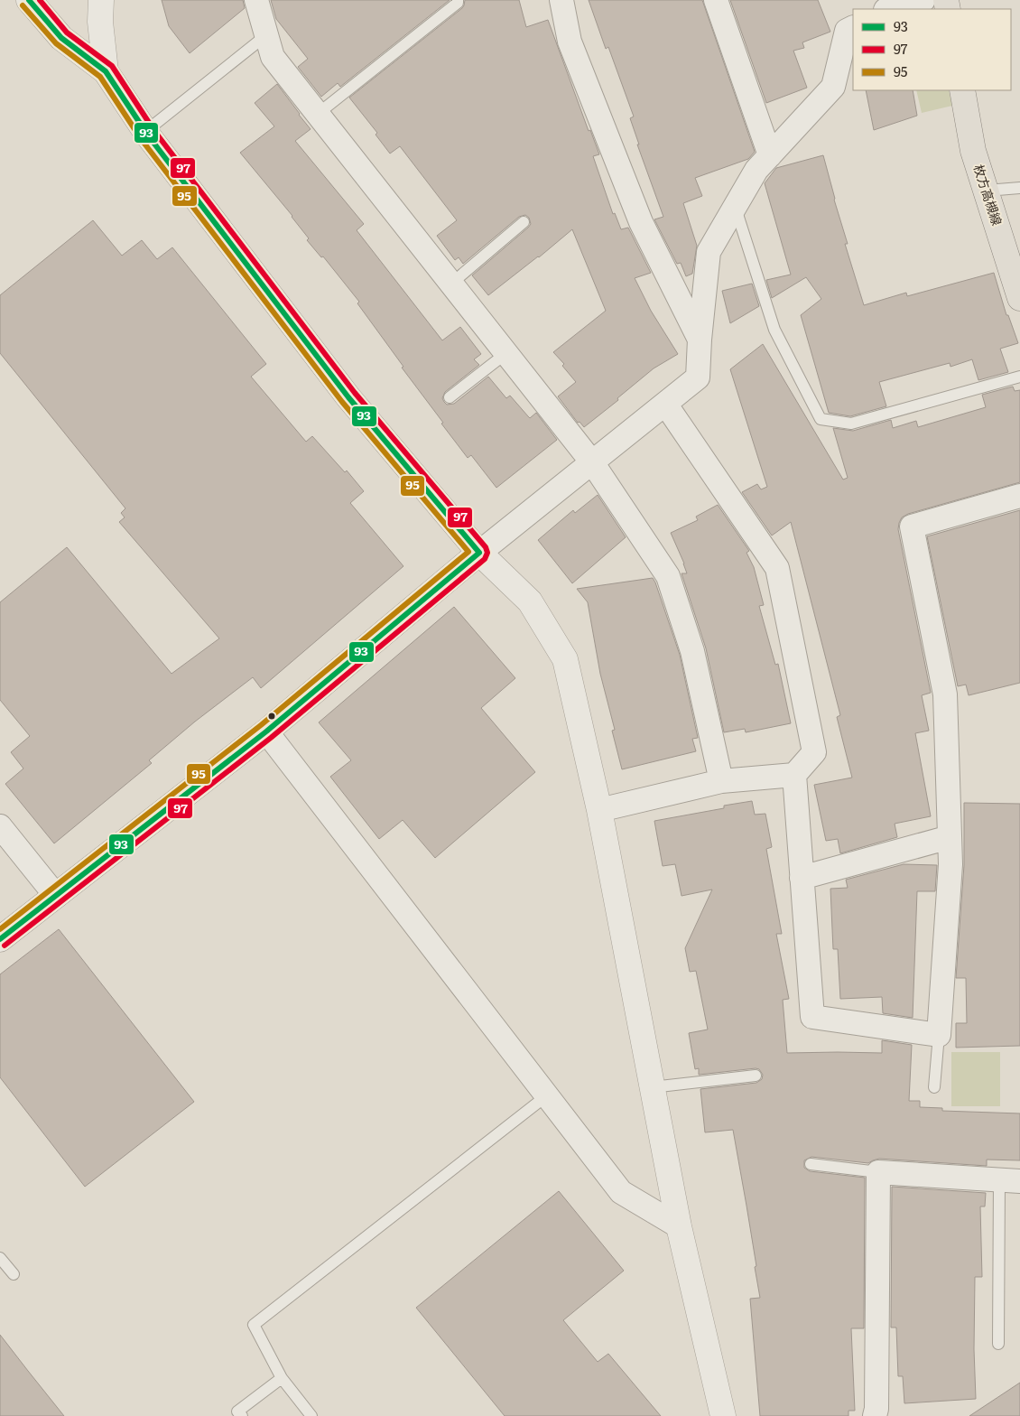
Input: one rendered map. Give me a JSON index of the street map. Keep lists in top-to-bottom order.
{
  "streets": {
    "main road": ["枚方高槻線"]
  },
  "lines": ["transit line 93", "transit line 97", "transit line 95"],
  "legend": ["93", "97", "95"]
}
